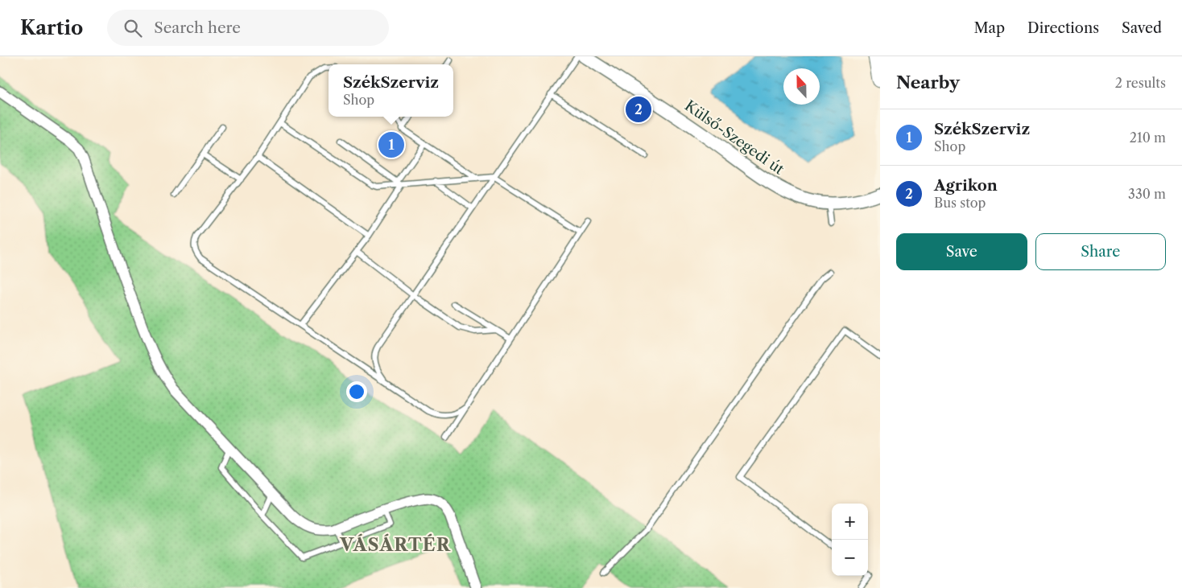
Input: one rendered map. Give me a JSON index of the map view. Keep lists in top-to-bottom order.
{
  "streets": {
    "street": ["Külső-Szegedi út"]
  },
  "districts": ["VÁSÁRTÉR"],
  "north": "top",
  "page": {
    "header": "Kartio",
    "search": "Search here",
    "nav": ["Map", "Directions", "Saved"],
    "heading": ["Nearby", "2 results"],
    "popup": ["SzékSzerviz", "Shop"],
    "pins": ["2", "1"],
    "list": [
      {
        "mark": "1",
        "name": "SzékSzerviz",
        "note": "Shop",
        "value": "210 m"
      },
      {
        "mark": "2",
        "name": "Agrikon",
        "note": "Bus stop",
        "value": "330 m"
      }
    ],
    "buttons": ["Save", "Share"],
    "map_buttons": ["+", "−"]
  }
}
